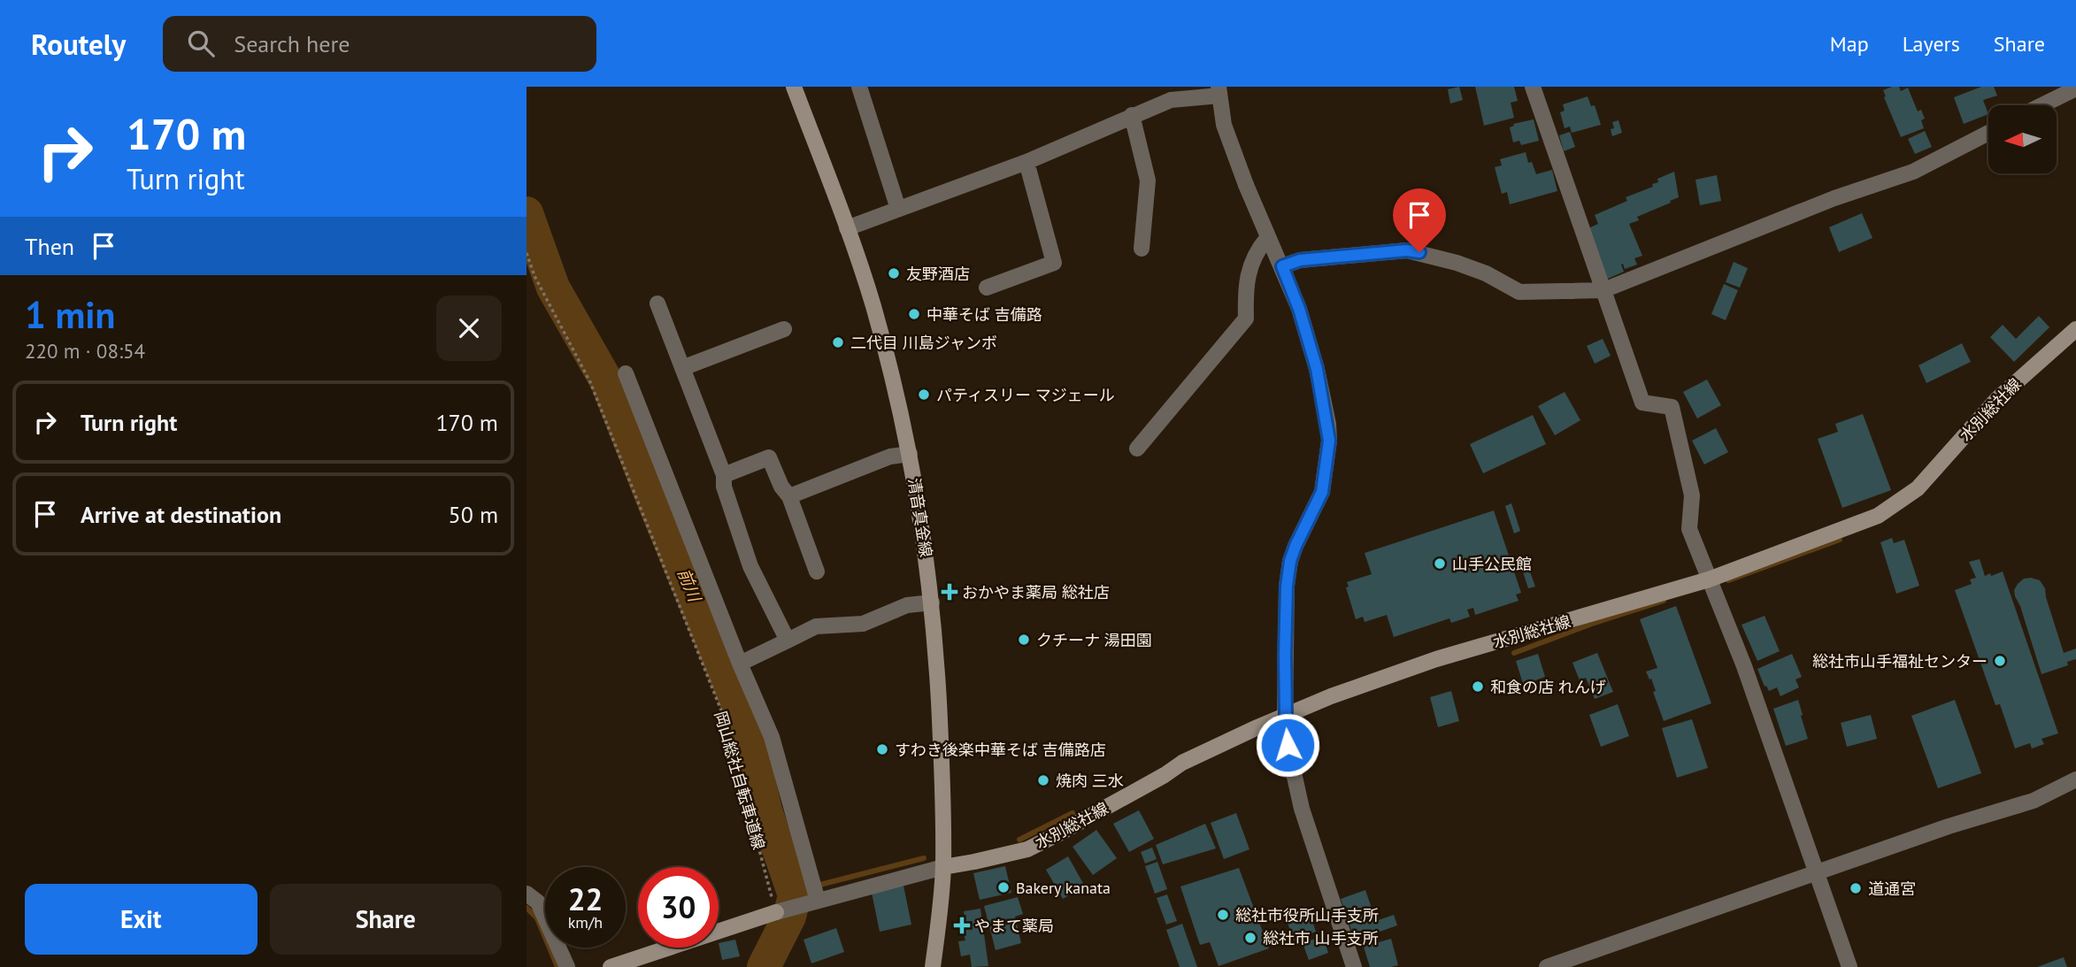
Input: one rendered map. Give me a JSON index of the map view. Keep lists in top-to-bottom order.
{
  "streets": {
    "main road": ["水別総社線", "清音真金線"],
    "path": ["岡山総社自転車道線"]
  },
  "crossings": [
    ["水別総社線", "清音真金線"]
  ],
  "water": ["前川"],
  "places": {
    "other": [
      "友野酒店",
      "中華そば 吉備路",
      "二代目 川島ジャンボ",
      "パティスリー マジェール",
      "山手公民館",
      "クチーナ 湯田園",
      "総社市山手福祉センター",
      "和食の店 れんげ",
      "すわき後楽中華そば 吉備路店",
      "焼肉 三水",
      "Bakery kanata",
      "道通宮",
      "総社市役所山手支所",
      "総社市 山手支所"
    ],
    "health": ["おかやま薬局 総社店", "やまて薬局"]
  },
  "north": "left",
  "page": {
    "header": "Routely",
    "search": "Search here",
    "nav": ["Map", "Layers", "Share"],
    "turn": ["170 m", "Turn right"],
    "then": "Then",
    "heading": ["1 min", "220 m · 08:54"],
    "list": [
      {
        "name": "Turn right",
        "value": "170 m"
      },
      {
        "name": "Arrive at destination",
        "value": "50 m"
      }
    ],
    "speed": "22 km/h",
    "limit": "30",
    "buttons": ["Exit", "Share"]
  }
}
